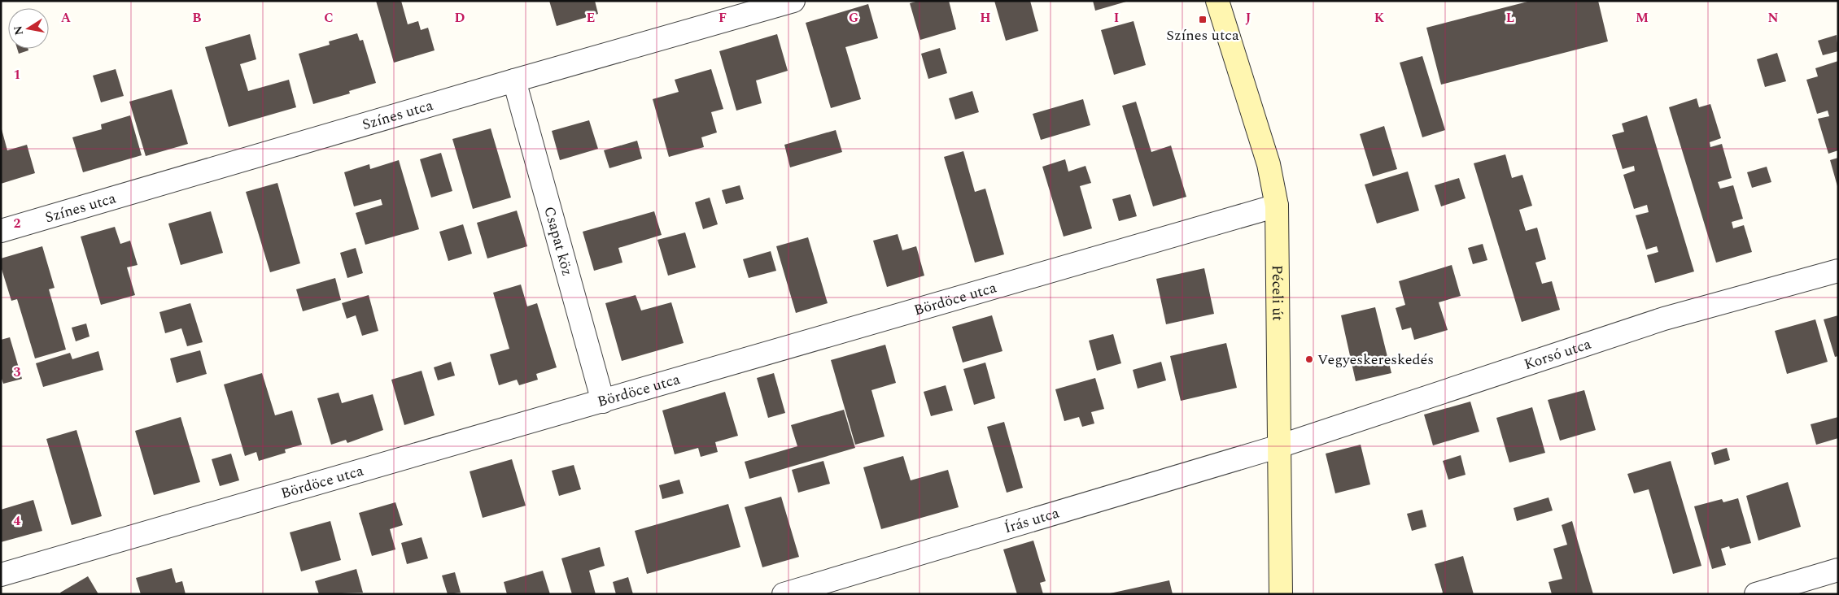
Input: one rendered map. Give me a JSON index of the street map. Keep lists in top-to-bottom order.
{
  "streets": {
    "main road": ["Péceli út"],
    "street": [
      "Színes utca",
      "Csapat köz",
      "Bördöce utca",
      "Korsó utca",
      "Írás utca"
    ]
  },
  "crossings": [
    ["Színes utca", "Csapat köz"],
    ["Csapat köz", "Bördöce utca"],
    ["Péceli út", "Bördöce utca"],
    ["Péceli út", "Korsó utca"],
    ["Péceli út", "Írás utca"],
    ["Korsó utca", "Írás utca"]
  ],
  "places": {
    "transit": ["Színes utca"],
    "other": ["Vegyeskereskedés"]
  },
  "north": "left",
  "grid": {
    "columns": [
      "A",
      "B",
      "C",
      "D",
      "E",
      "F",
      "G",
      "H",
      "I",
      "J",
      "K",
      "L",
      "M",
      "N"
    ],
    "rows": [
      "1",
      "2",
      "3",
      "4"
    ]
  }
}
